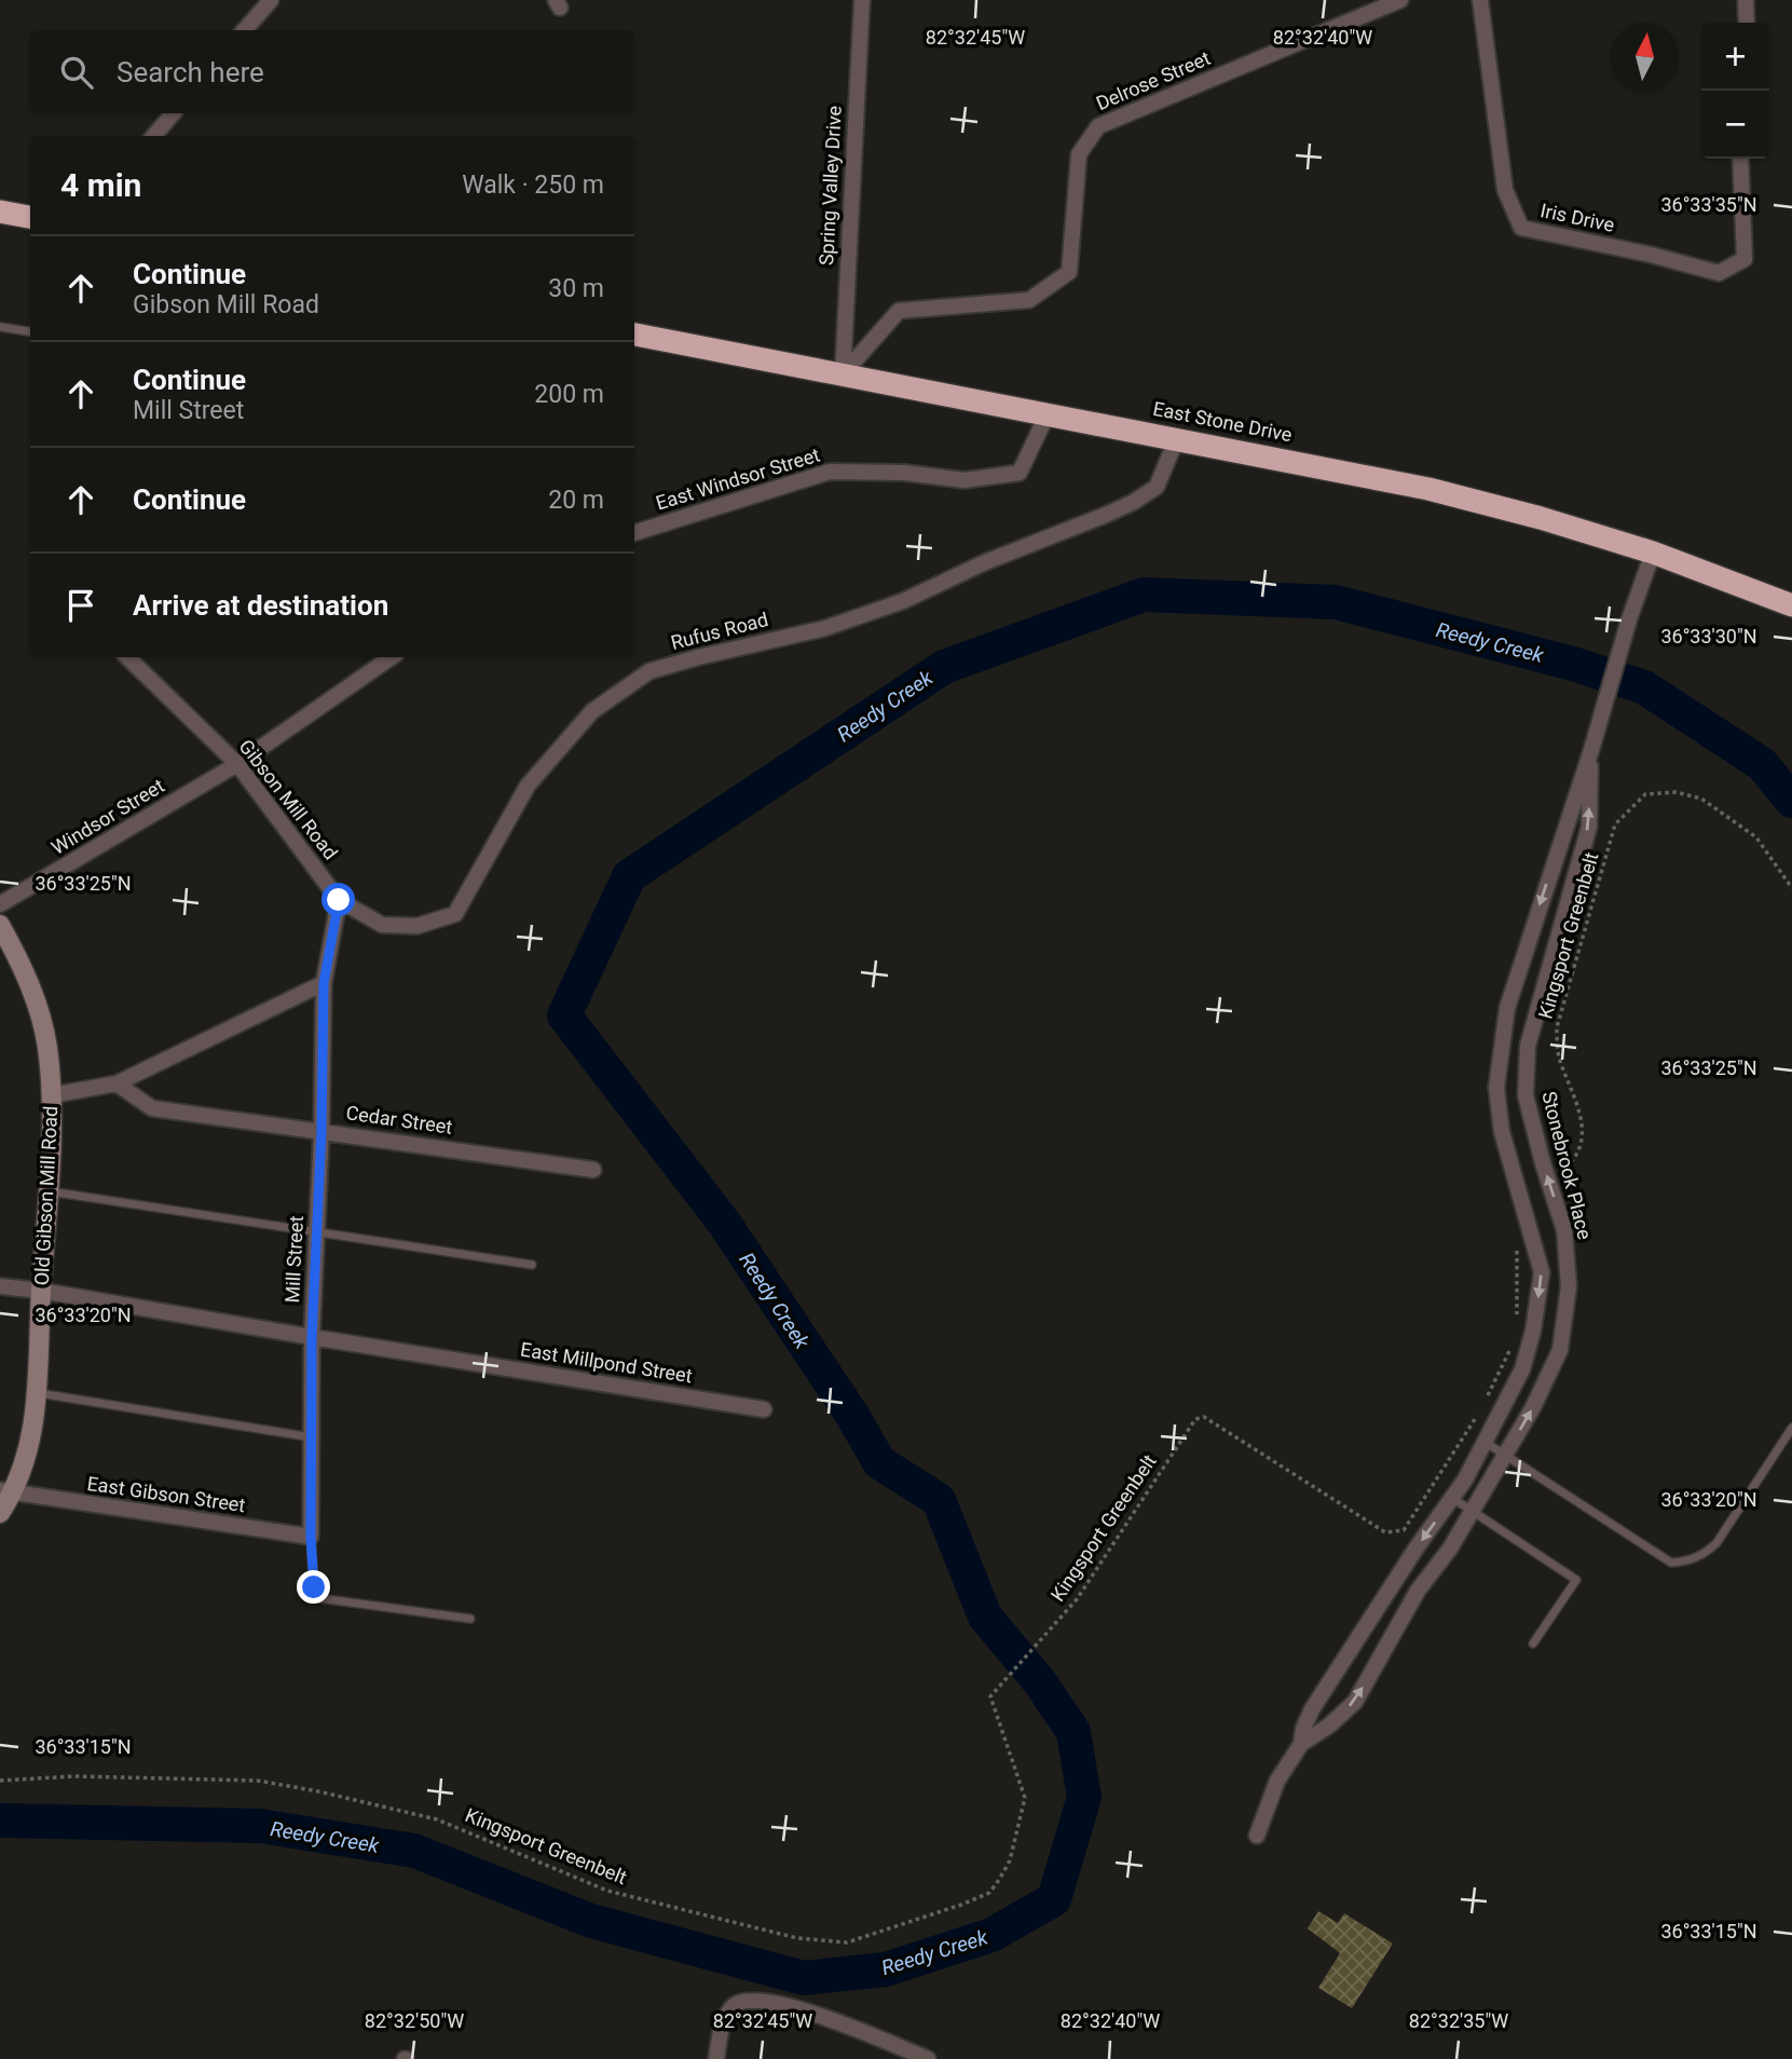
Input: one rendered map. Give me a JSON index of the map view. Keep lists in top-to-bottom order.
{
  "streets": {
    "highway": ["East Stone Drive"],
    "main road": ["Old Gibson Mill Road"],
    "street": [
      "Delrose Street",
      "Spring Valley Drive",
      "Iris Drive",
      "East Windsor Street",
      "Rufus Road",
      "Gibson Mill Road",
      "Windsor Street",
      "Cedar Street",
      "Stonebrook Place",
      "Mill Street",
      "East Millpond Street",
      "East Gibson Street"
    ],
    "path": ["Kingsport Greenbelt"]
  },
  "crossings": [
    ["Delrose Street", "Spring Valley Drive"],
    ["Delrose Street", "East Stone Drive"],
    ["Spring Valley Drive", "East Stone Drive"],
    ["East Stone Drive", "East Windsor Street"],
    ["East Stone Drive", "Rufus Road"],
    ["East Stone Drive", "Stonebrook Place"],
    ["Rufus Road", "Gibson Mill Road"],
    ["Gibson Mill Road", "Windsor Street"],
    ["Kingsport Greenbelt", "Stonebrook Place"],
    ["Cedar Street", "Mill Street"],
    ["Old Gibson Mill Road", "East Millpond Street"],
    ["Old Gibson Mill Road", "East Gibson Street"],
    ["Mill Street", "East Millpond Street"],
    ["Mill Street", "East Gibson Street"]
  ],
  "water": ["Reedy Creek"],
  "north": "top",
  "page": {
    "map_buttons": ["+", "−"],
    "search": "Search here",
    "heading": ["4 min", "Walk · 250 m"],
    "list": [
      ["Continue", "Gibson Mill Road", "30 m"],
      ["Continue", "Mill Street", "200 m"],
      ["Continue", "20 m"],
      "Arrive at destination"
    ]
  },
  "coordinates": [
    "82°32'45\"W",
    "82°32'40\"W",
    "36°33'35\"N",
    "36°33'30\"N",
    "36°33'25\"N",
    "36°33'20\"N",
    "36°33'15\"N",
    "82°32'50\"W",
    "82°32'35\"W"
  ]
}
